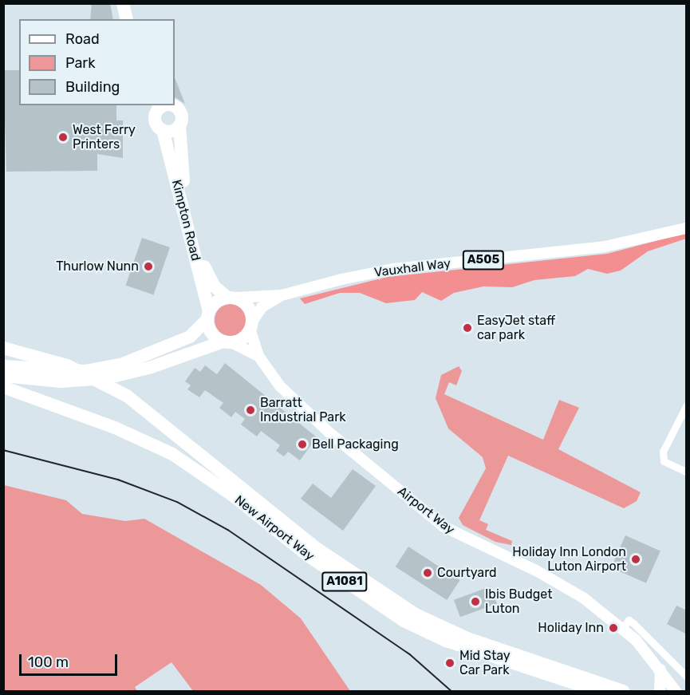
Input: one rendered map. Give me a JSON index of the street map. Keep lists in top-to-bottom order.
{
  "streets": {
    "highway": ["Kimpton Road", "New Airport Way", "A1081"],
    "main road": ["A505", "Vauxhall Way", "Airport Way"]
  },
  "crossings": [
    ["Kimpton Road", "Vauxhall Way"],
    ["Kimpton Road", "Airport Way"],
    ["Vauxhall Way", "Airport Way"]
  ],
  "places": [
    "West Ferry Printers",
    "Thurlow Nunn",
    "EasyJet staff car park",
    "Barratt Industrial Park",
    "Bell Packaging",
    "Holiday Inn London Luton Airport",
    "Courtyard",
    "Ibis Budget Luton",
    "Holiday Inn",
    "Mid Stay Car Park"
  ],
  "legend": ["Road", "Park", "Building"],
  "scale_bar": "100 m"
}
